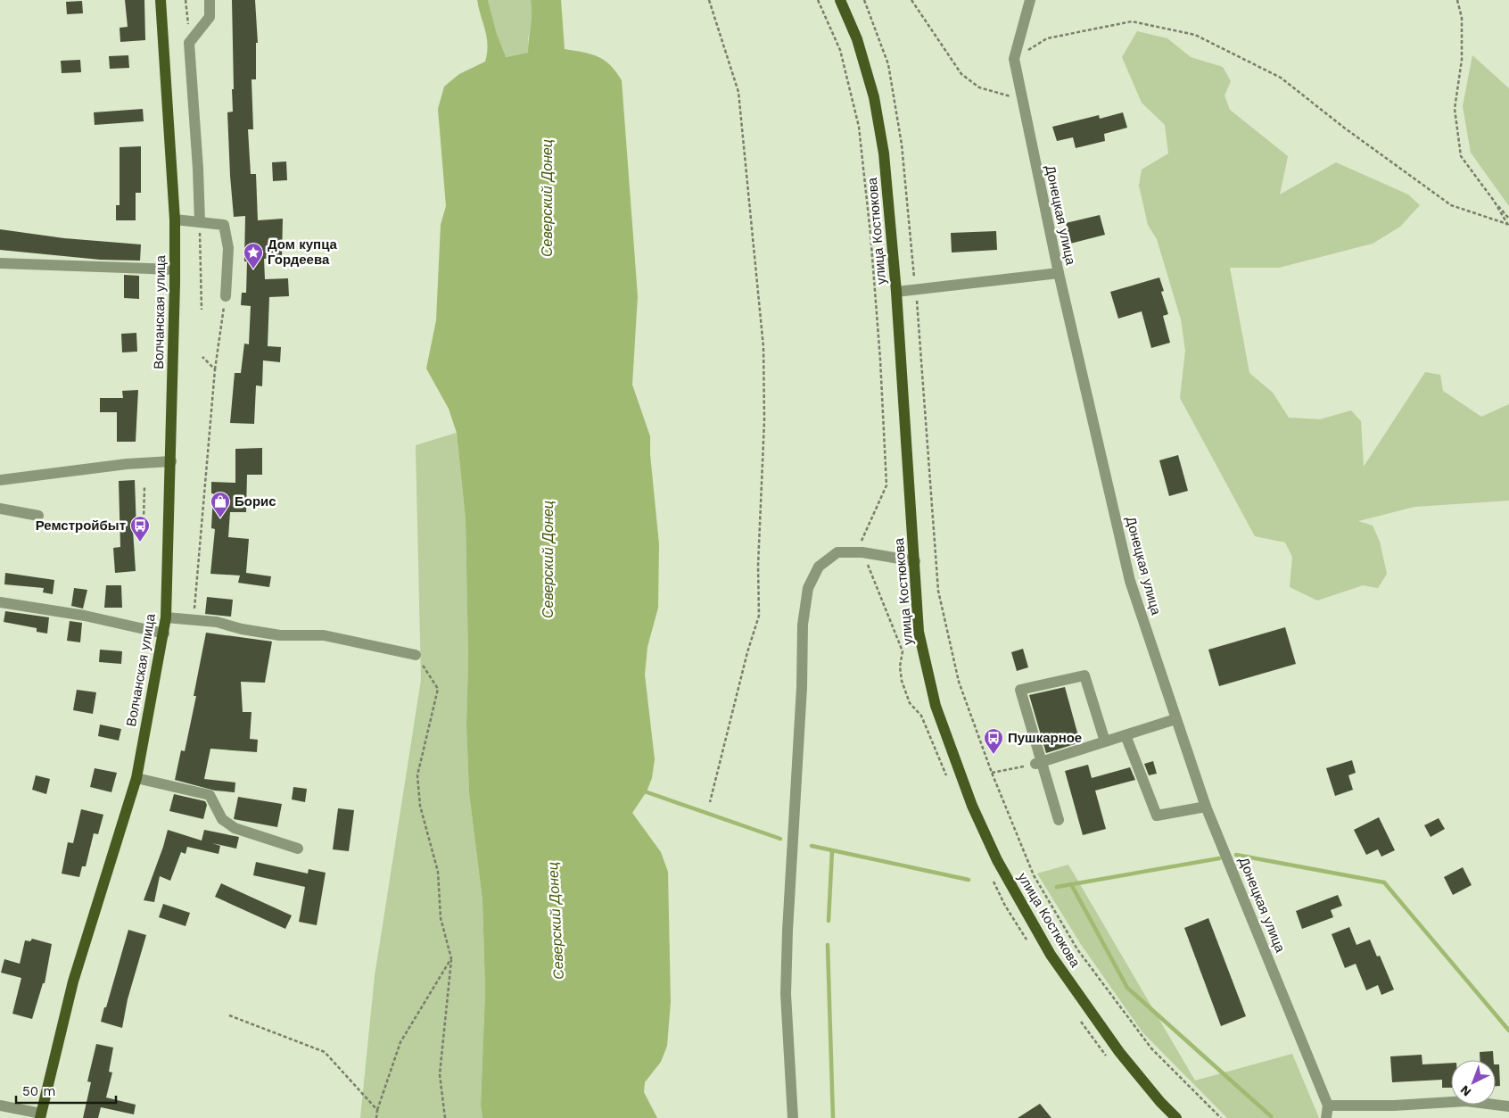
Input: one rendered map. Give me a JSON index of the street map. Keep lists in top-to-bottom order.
{
  "streets": {
    "main road": ["улица Костюкова", "Волчанская улица"],
    "street": ["Донецкая улица"]
  },
  "water": ["Северский Донец"],
  "places": {
    "place": ["Дом купца Гордеева"],
    "shop": ["Борис"],
    "bus stop": ["Ремстройбыт", "Пушкарное"]
  },
  "scale_bar": "50 m",
  "north": "bottom left"
}
